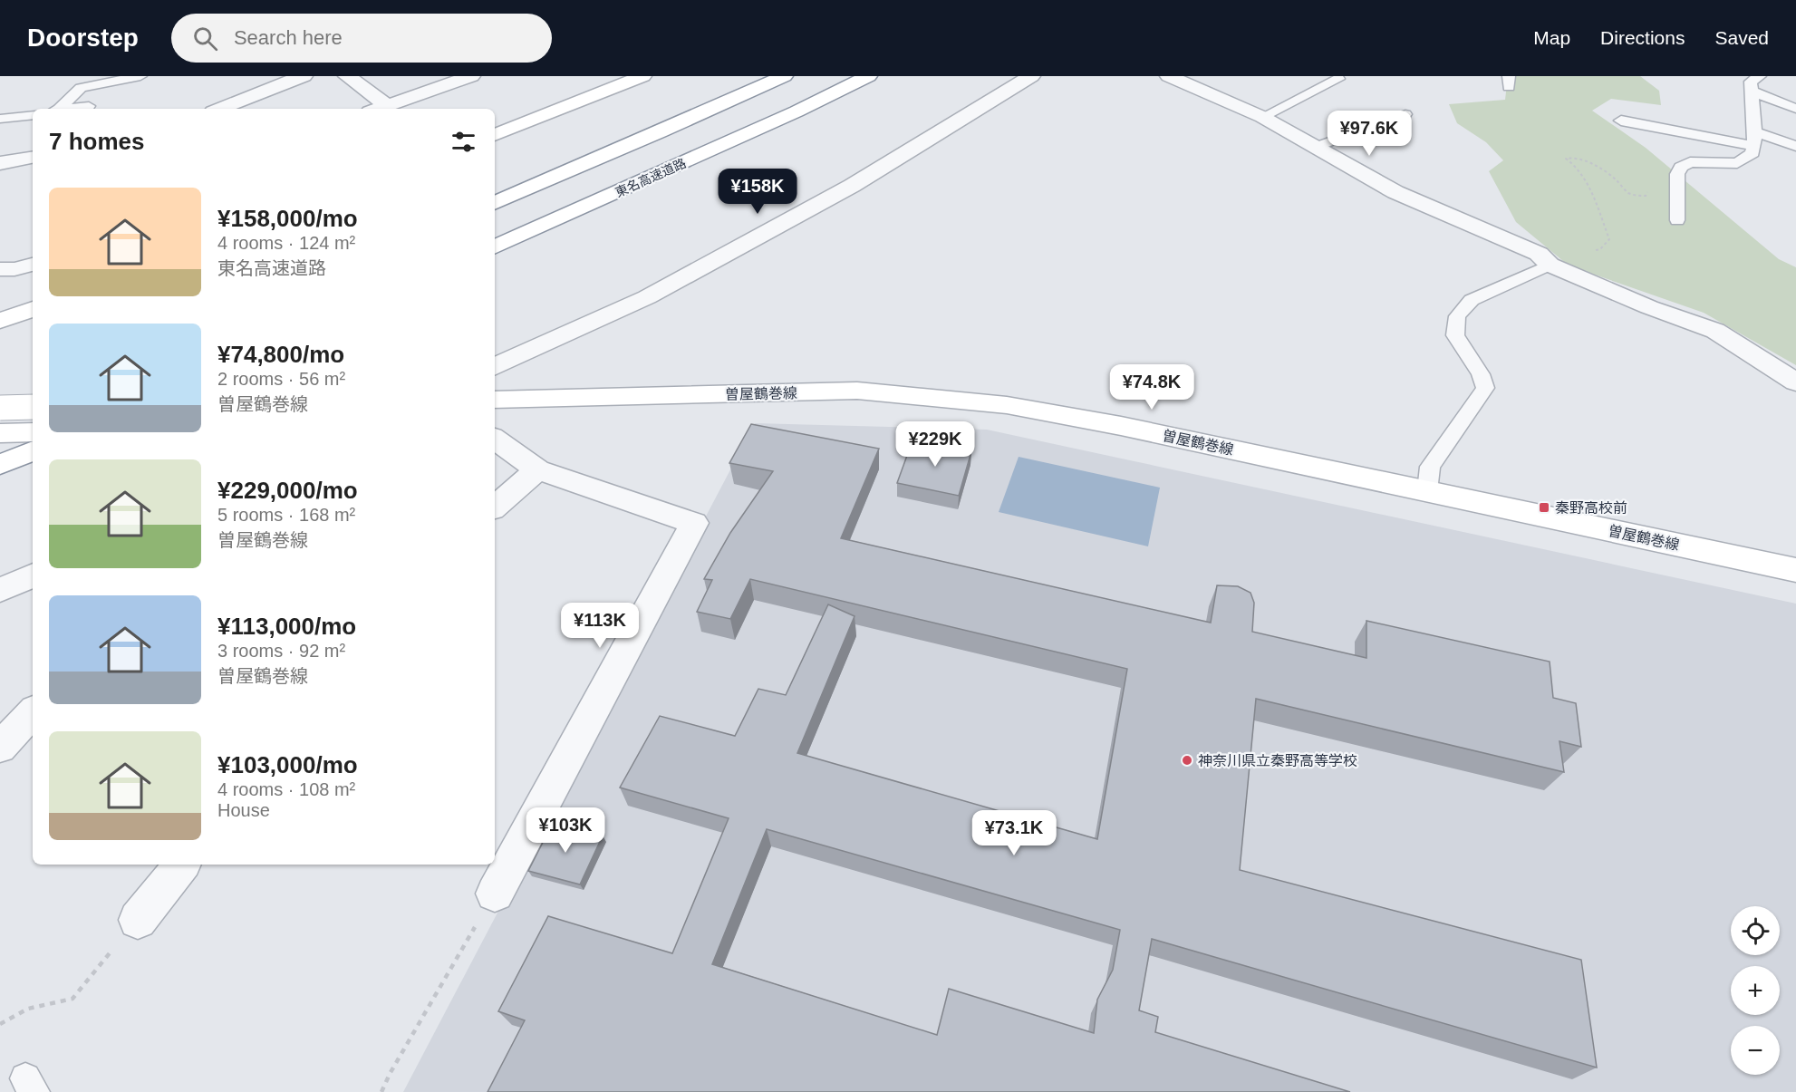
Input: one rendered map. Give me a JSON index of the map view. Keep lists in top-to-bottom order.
{
  "streets": {
    "main road": ["東名高速道路", "曽屋鶴巻線"]
  },
  "places": {
    "transit": ["秦野高校前"],
    "other": ["神奈川県立秦野高等学校"]
  },
  "page": {
    "header": "Doorstep",
    "search": "Search here",
    "nav": ["Map", "Directions", "Saved"],
    "heading": "7 homes",
    "price": [
      "¥97.6K",
      "¥158K",
      "¥74.8K",
      "¥229K",
      "¥113K",
      "¥103K",
      "¥73.1K"
    ],
    "list": [
      {
        "name": "¥158,000/mo",
        "note": "4 rooms · 124 m² · 東名高速道路"
      },
      {
        "name": "¥74,800/mo",
        "note": "2 rooms · 56 m² · 曽屋鶴巻線"
      },
      {
        "name": "¥229,000/mo",
        "note": "5 rooms · 168 m² · 曽屋鶴巻線"
      },
      {
        "name": "¥113,000/mo",
        "note": "3 rooms · 92 m² · 曽屋鶴巻線"
      },
      {
        "name": "¥103,000/mo",
        "note": "4 rooms · 108 m² · House"
      }
    ],
    "map_buttons": ["+", "−"]
  }
}
